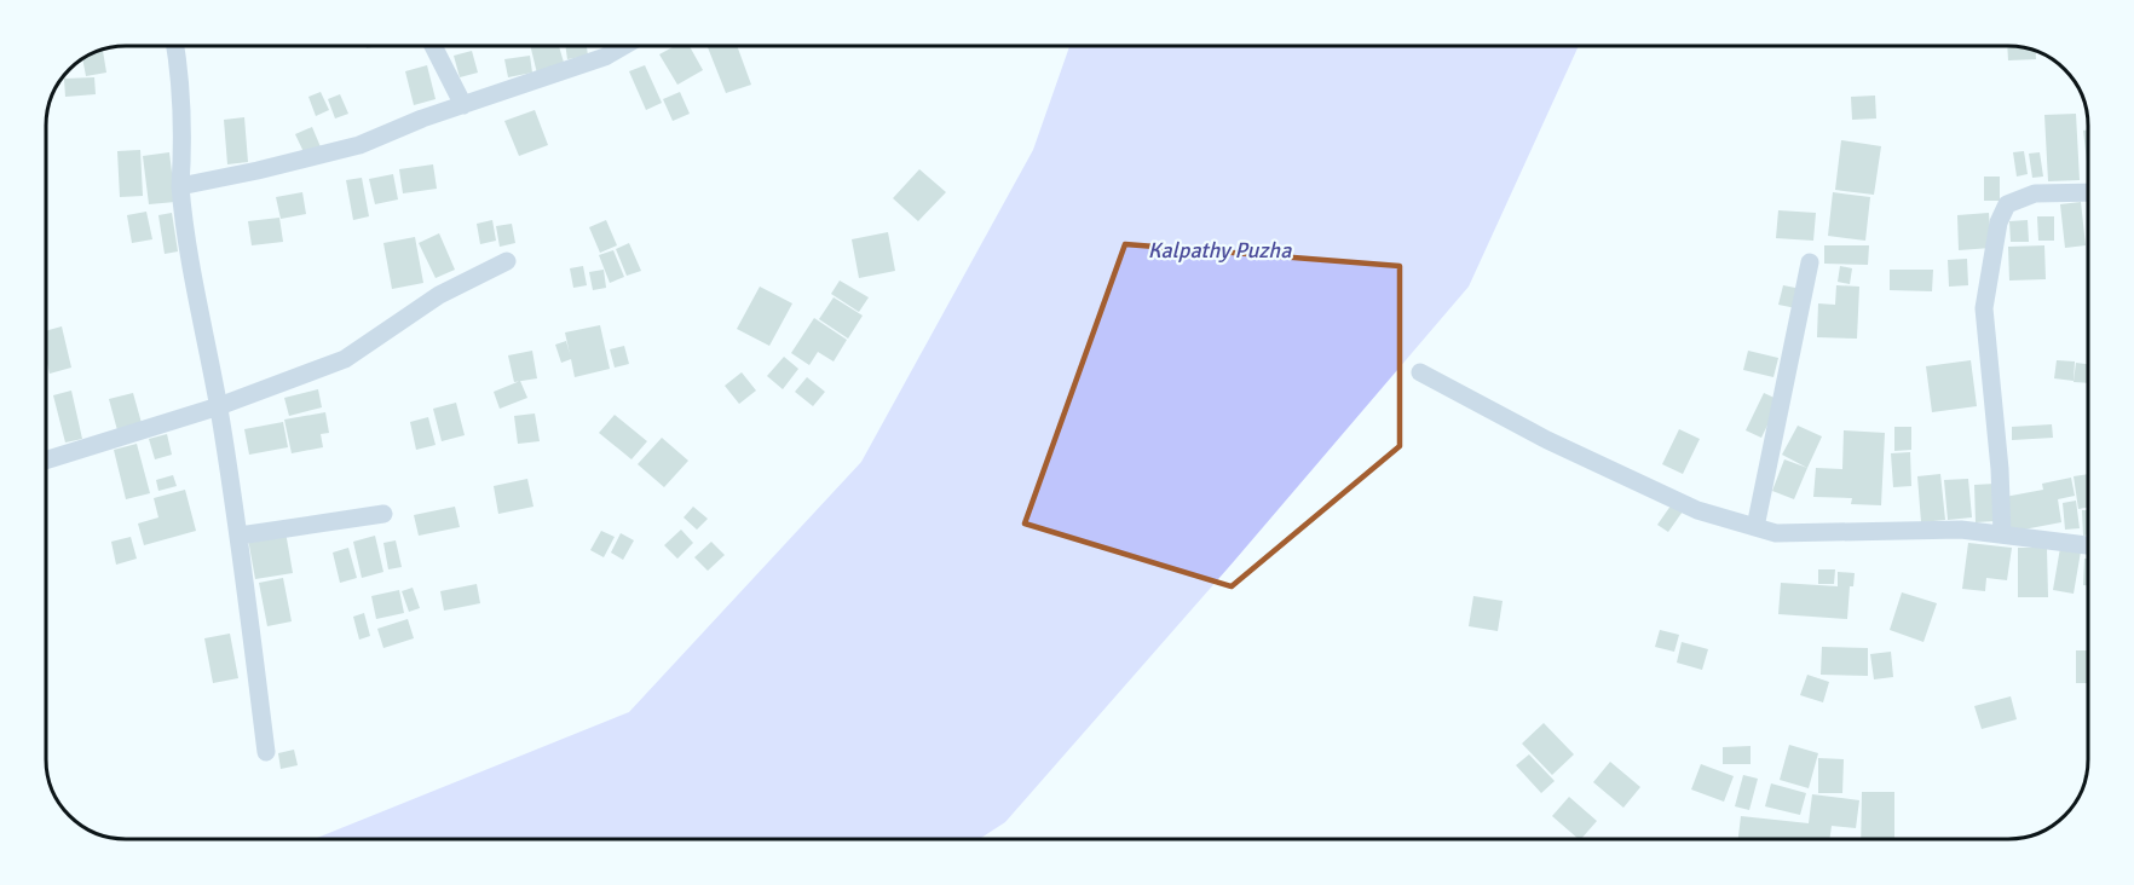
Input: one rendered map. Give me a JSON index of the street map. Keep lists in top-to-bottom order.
{
  "water": ["Kalpathy Puzha"]
}
